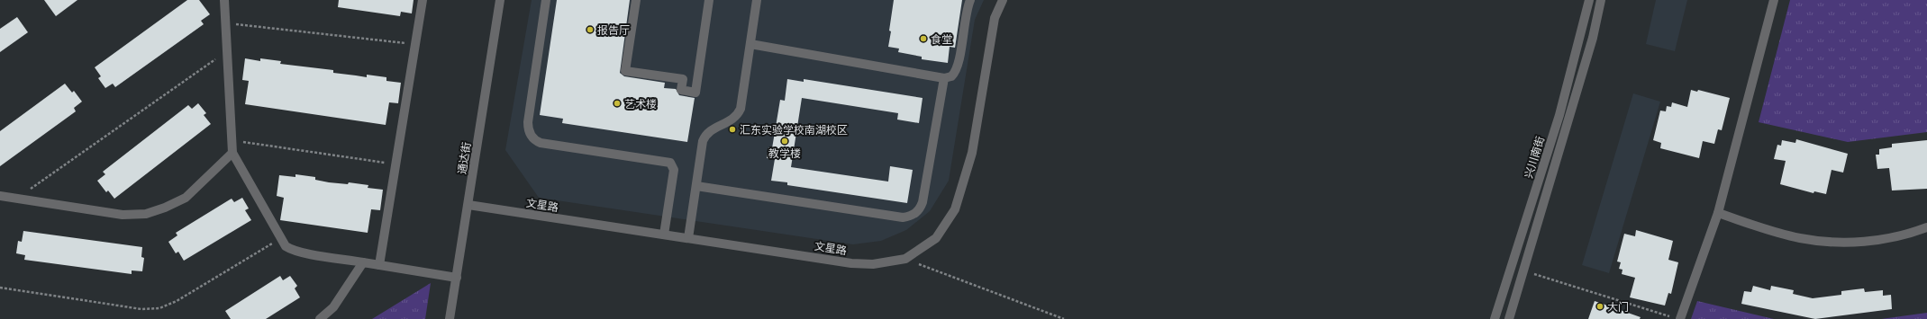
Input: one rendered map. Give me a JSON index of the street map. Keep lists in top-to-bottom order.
{
  "streets": {
    "street": ["兴川南街", "通达街", "文星路"]
  },
  "crossings": [
    ["通达街", "文星路"]
  ],
  "places": [
    "报告厅",
    "食堂",
    "艺术楼",
    "汇东实验学校南湖校区",
    "教学楼",
    "大门"
  ]
}
